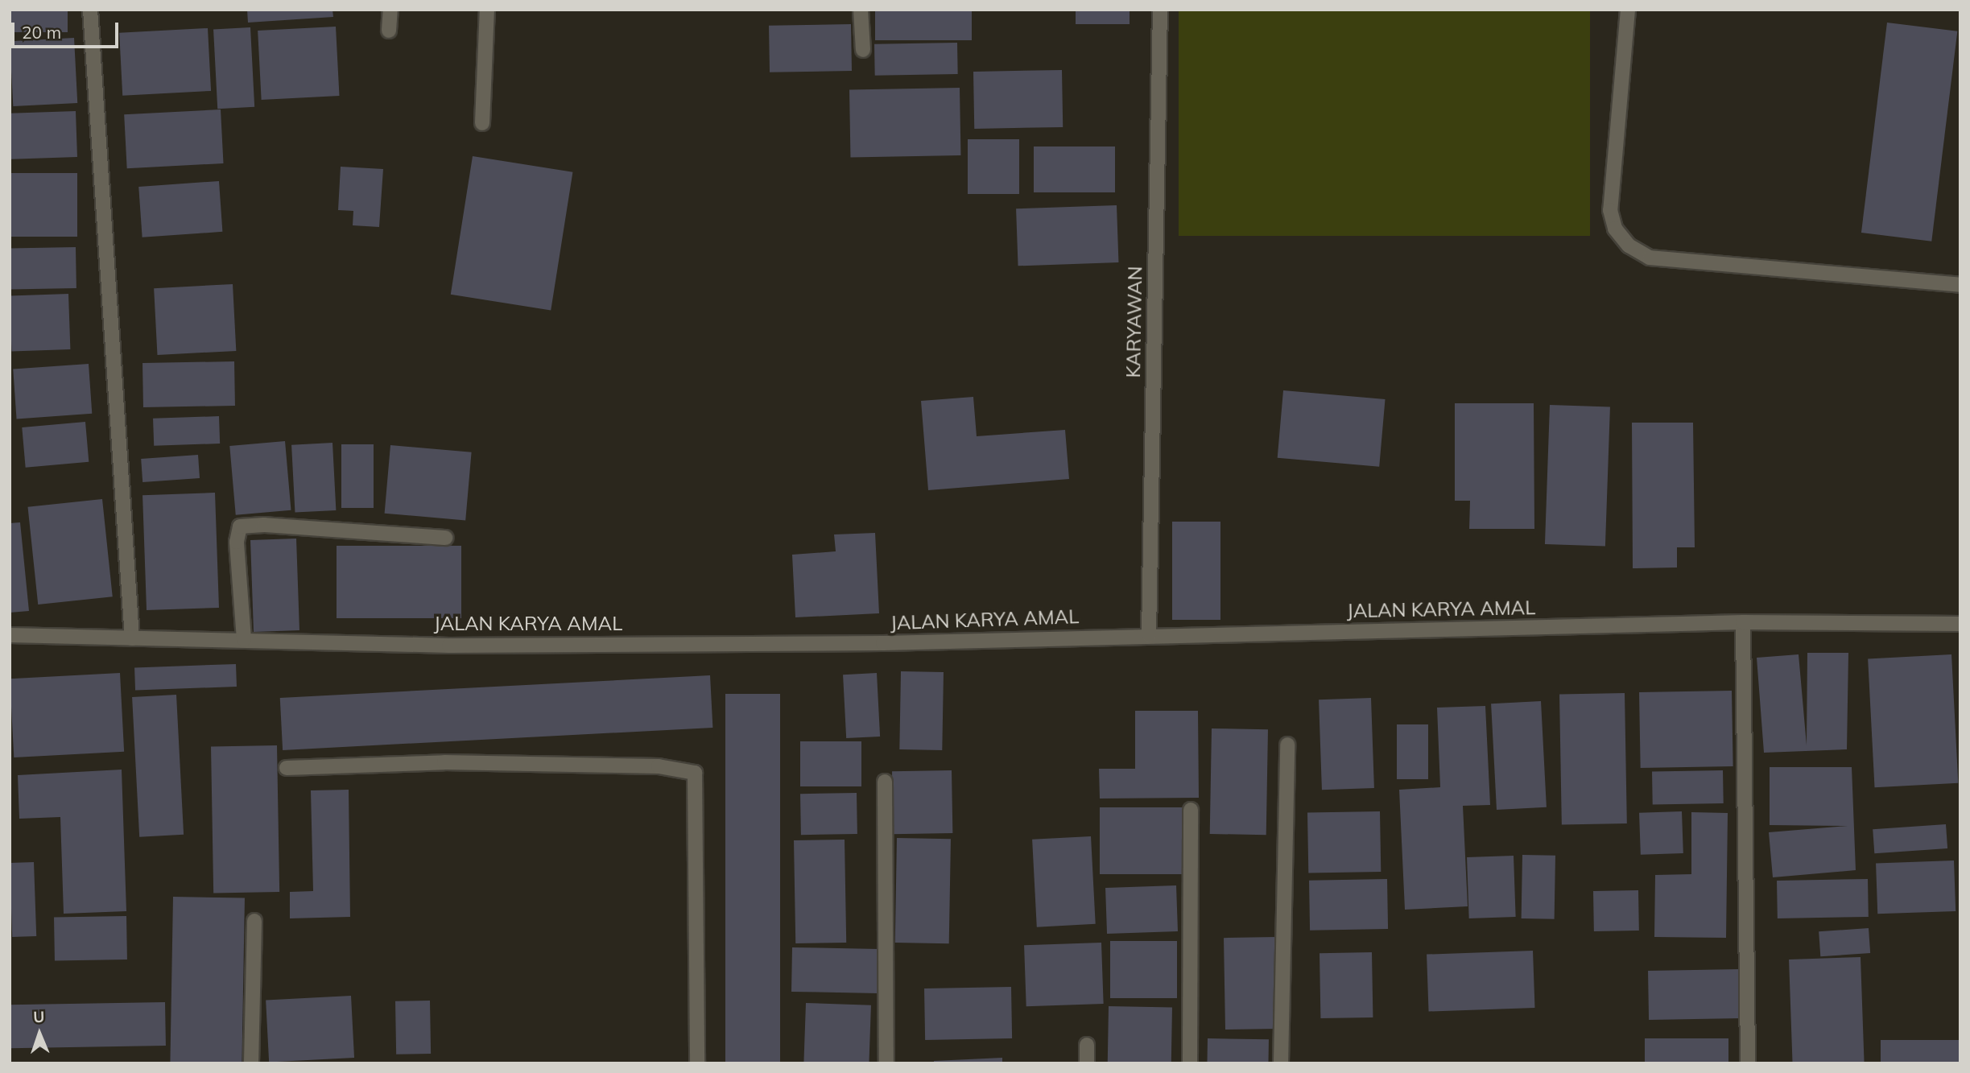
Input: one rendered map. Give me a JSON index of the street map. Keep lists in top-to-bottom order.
{
  "streets": {
    "street": ["KARYAWAN", "JALAN KARYA AMAL"]
  },
  "crossings": [
    ["KARYAWAN", "JALAN KARYA AMAL"]
  ],
  "scale_bar": "20 m",
  "north": "top"
}
